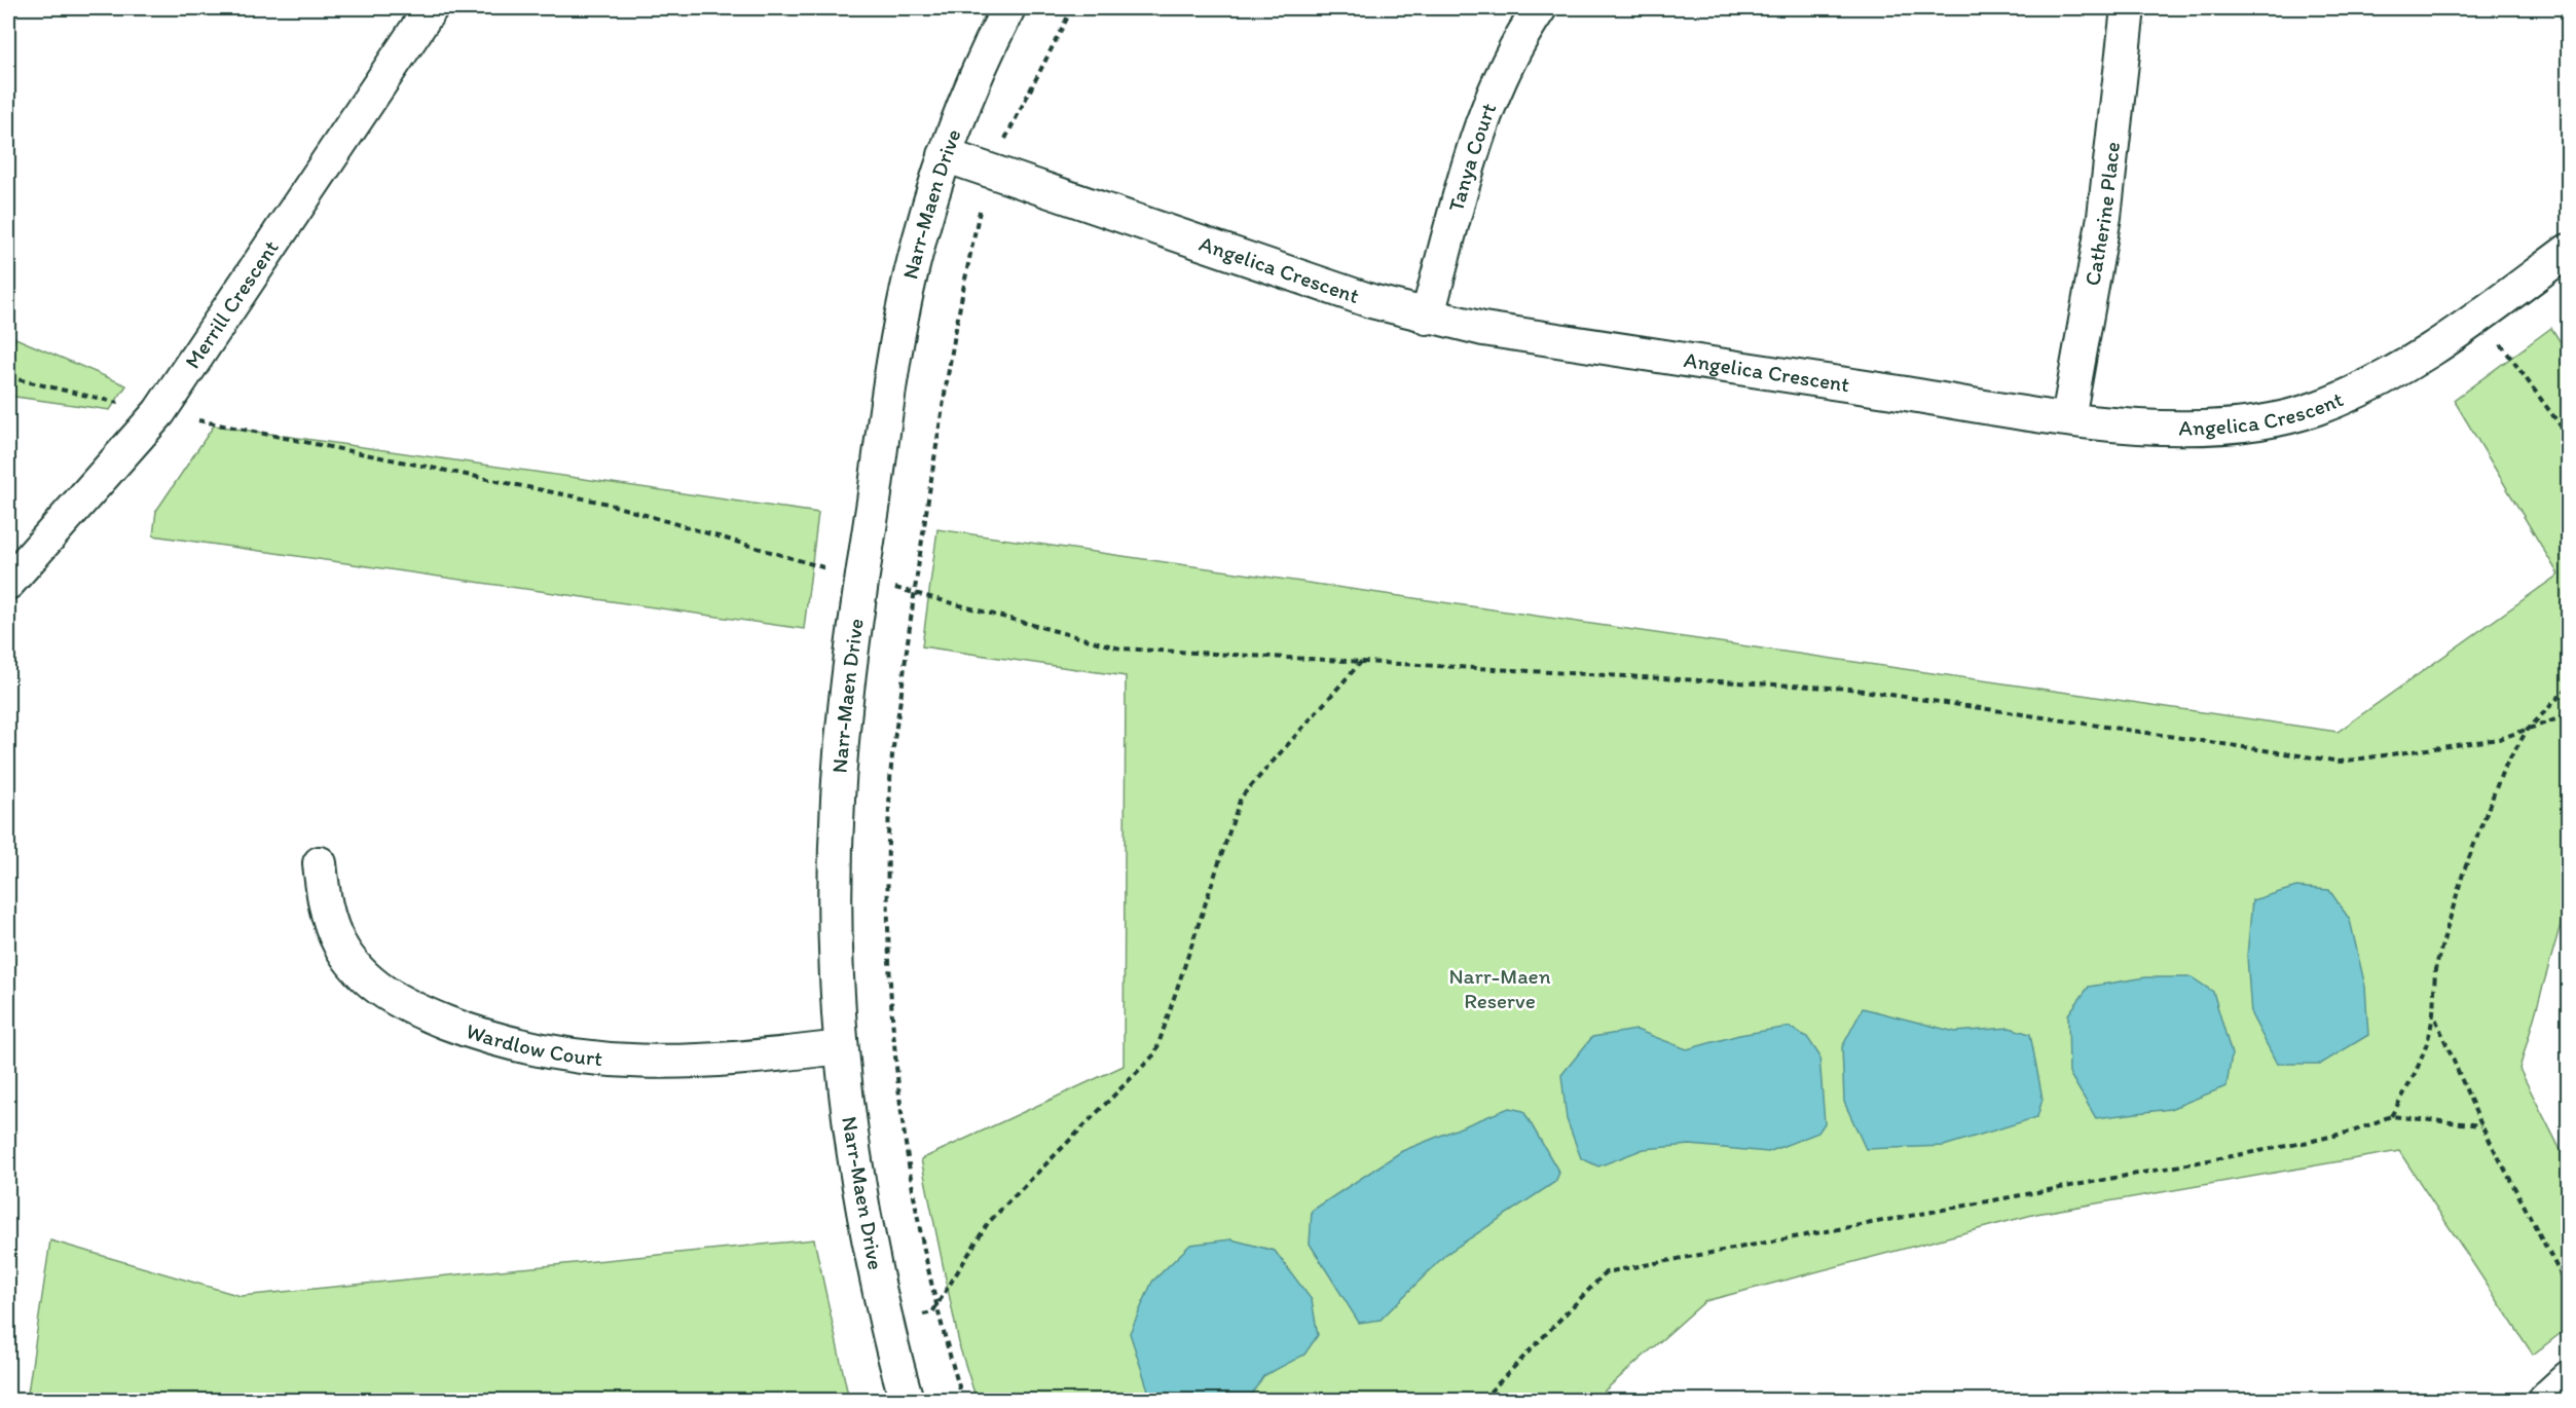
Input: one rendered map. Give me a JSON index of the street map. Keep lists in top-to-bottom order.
{
  "streets": {
    "street": [
      "Tanya Court",
      "Narr-Maen Drive",
      "Catherine Place",
      "Angelica Crescent",
      "Merrill Crescent",
      "Wardlow Court"
    ]
  },
  "crossings": [
    ["Tanya Court", "Angelica Crescent"],
    ["Narr-Maen Drive", "Angelica Crescent"],
    ["Narr-Maen Drive", "Wardlow Court"],
    ["Catherine Place", "Angelica Crescent"]
  ],
  "parks": ["Narr-Maen Reserve"]
}
